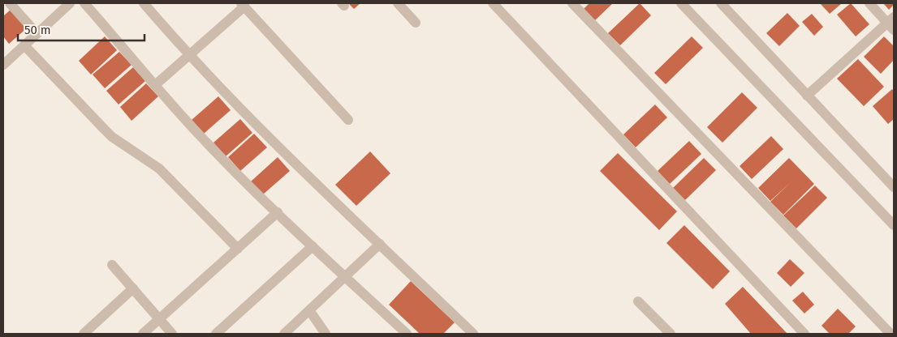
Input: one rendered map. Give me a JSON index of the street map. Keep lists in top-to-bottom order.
{
  "scale_bar": "50 m"
}
